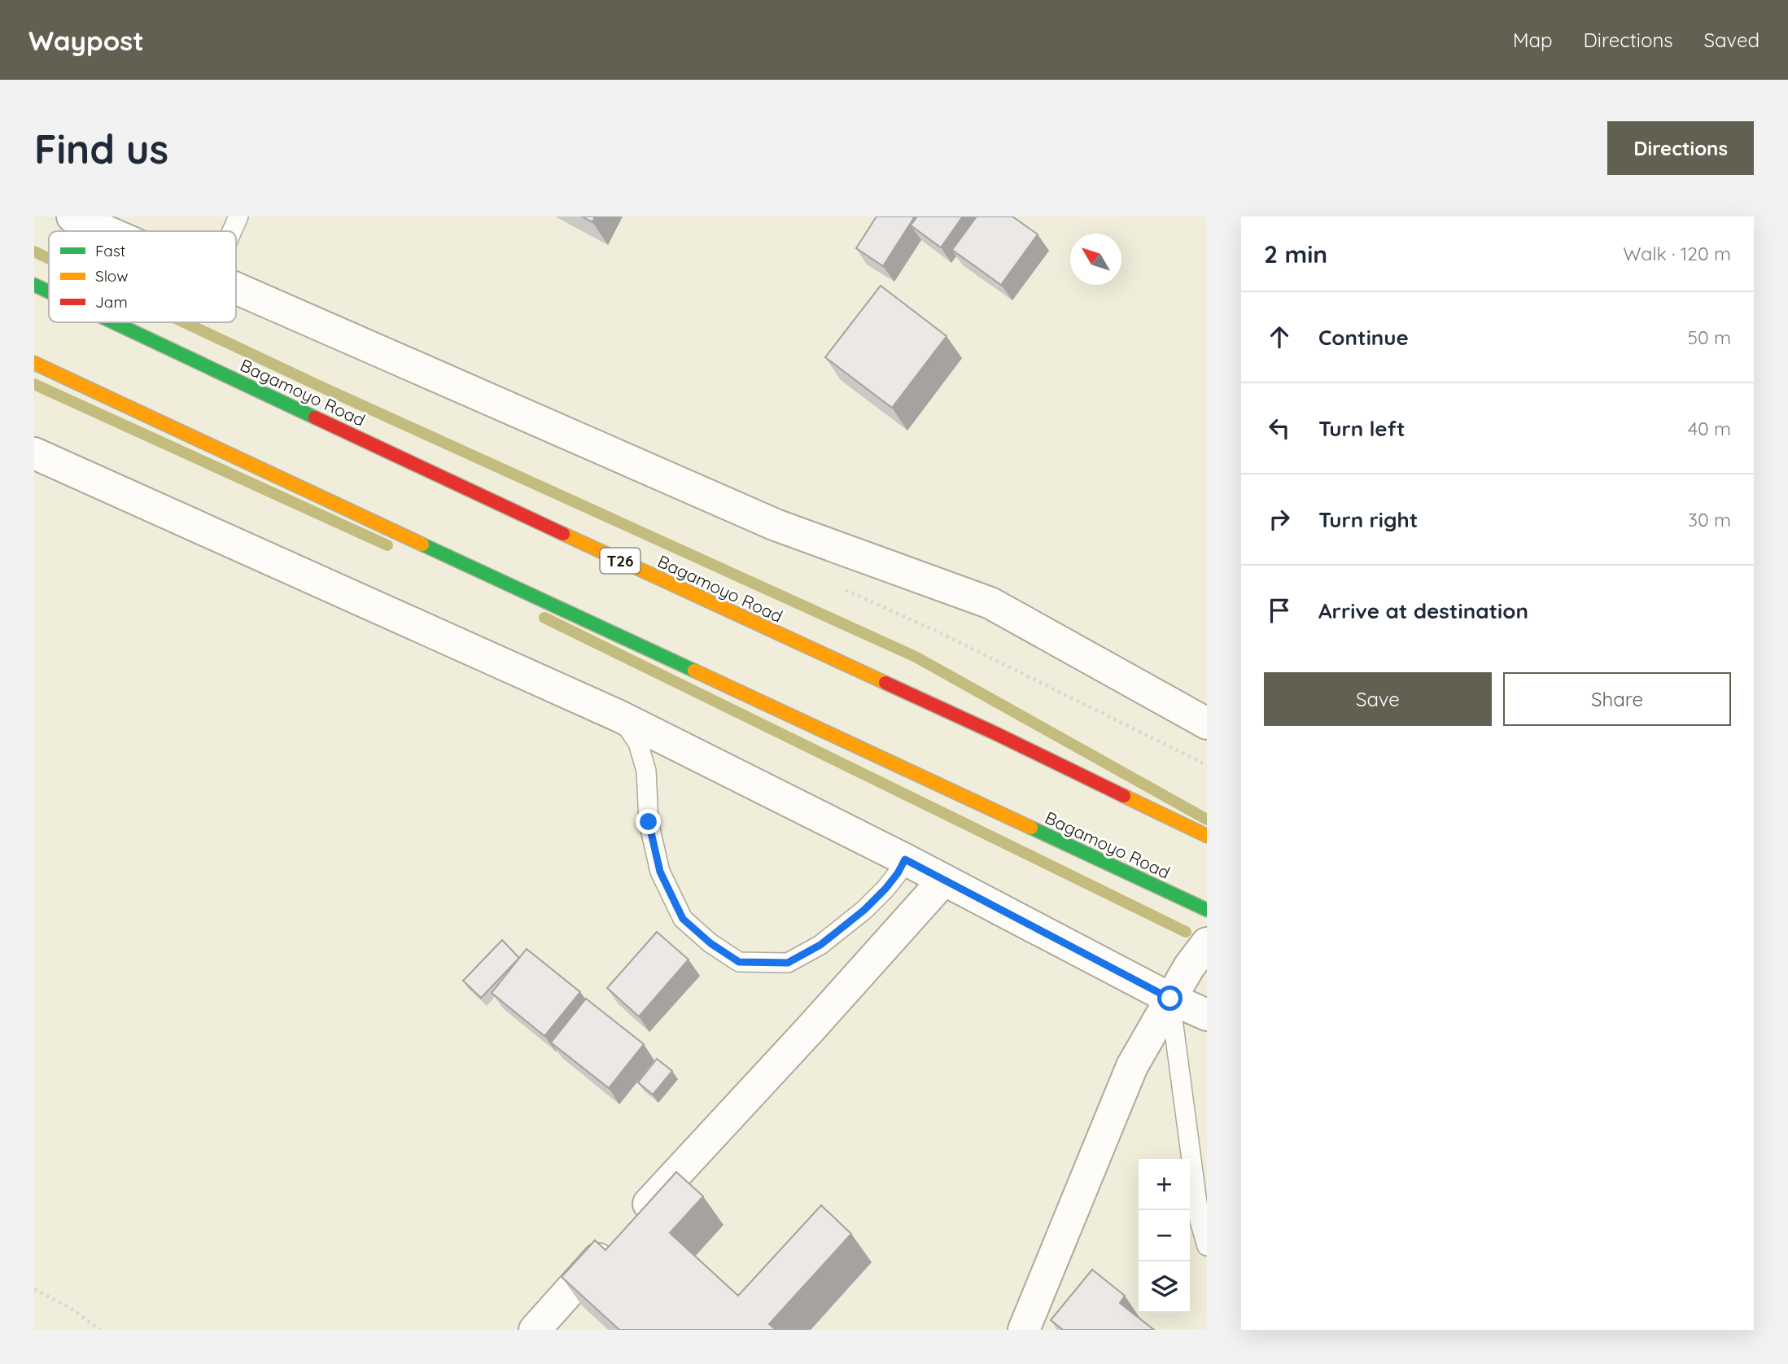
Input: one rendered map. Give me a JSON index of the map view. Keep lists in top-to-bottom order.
{
  "streets": {
    "highway": ["Bagamoyo Road", "T26"]
  },
  "legend": ["Fast", "Slow", "Jam"],
  "north": "top left",
  "page": {
    "header": "Waypost",
    "nav": ["Map", "Directions", "Saved"],
    "buttons": [
      "Directions",
      ["Save", "Share"]
    ],
    "title": "Find us",
    "heading": ["2 min", "Walk · 120 m"],
    "list": [
      ["Continue", "50 m"],
      ["Turn left", "40 m"],
      ["Turn right", "30 m"],
      "Arrive at destination"
    ],
    "map_buttons": ["+", "−"]
  }
}
